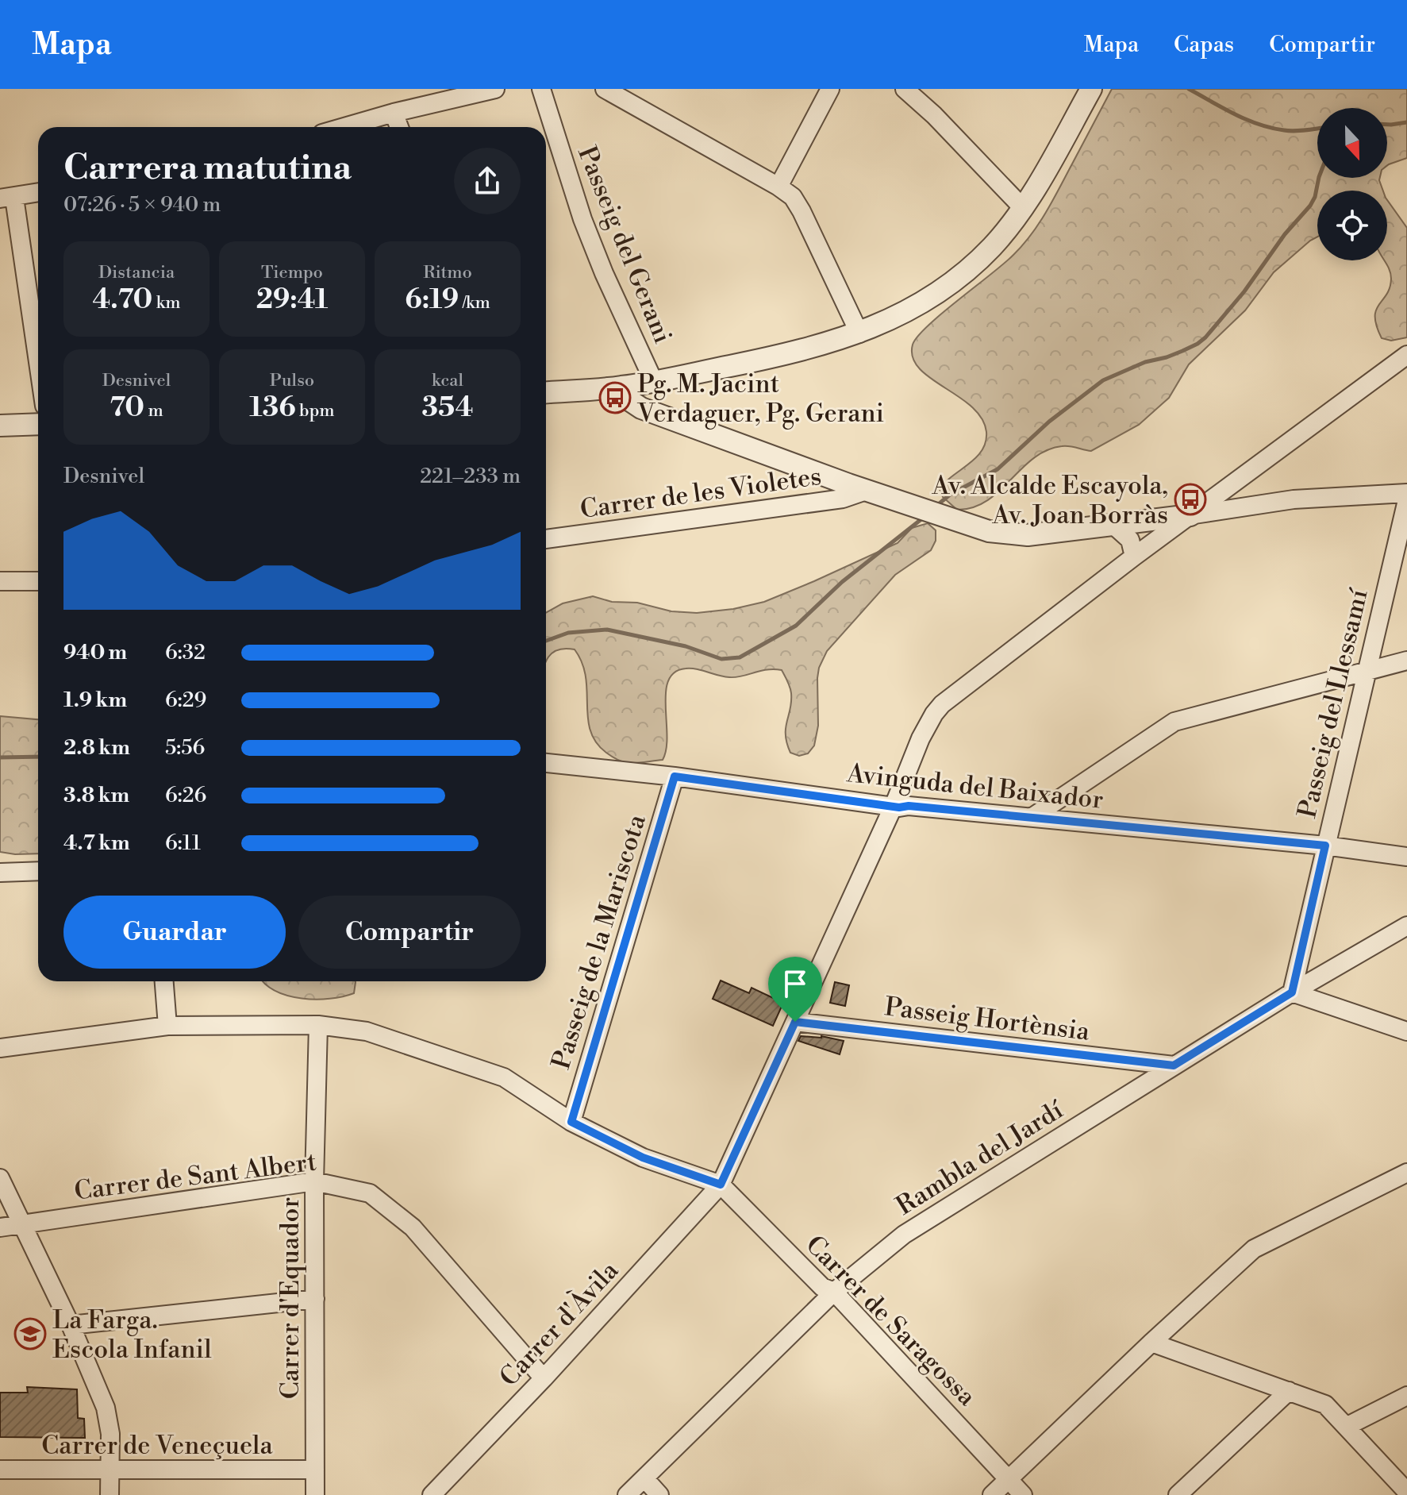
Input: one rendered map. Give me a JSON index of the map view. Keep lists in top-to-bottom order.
{
  "streets": {
    "street": [
      "Passeig del Gerani",
      "Carrer de les Violetes",
      "Passeig del Llessamí",
      "Avinguda del Baixador",
      "Passeig de la Mariscota",
      "Passeig Hortènsia",
      "Rambla del Jardí",
      "Carrer de Sant Albert",
      "Carrer d'Equador",
      "Carrer de Saragossa",
      "Carrer d'Àvila",
      "Carrer de Veneçuela"
    ]
  },
  "crossings": [
    ["Passeig del Llessamí", "Avinguda del Baixador"],
    ["Passeig del Llessamí", "Rambla del Jardí"],
    ["Avinguda del Baixador", "Passeig de la Mariscota"],
    ["Avinguda del Baixador", "Carrer d'Àvila"],
    ["Passeig Hortènsia", "Rambla del Jardí"],
    ["Passeig Hortènsia", "Carrer d'Àvila"],
    ["Rambla del Jardí", "Carrer de Saragossa"],
    ["Carrer de Sant Albert", "Carrer d'Equador"],
    ["Carrer de Sant Albert", "Carrer d'Àvila"],
    ["Carrer d'Equador", "Carrer de Veneçuela"],
    ["Carrer de Saragossa", "Carrer d'Àvila"]
  ],
  "places": {
    "bus stop": ["Pg. M. Jacint Verdaguer, Pg. Gerani", "Av. Alcalde Escayola, Av. Joan Borràs"],
    "school or university": ["La Farga. Escola Infanil"]
  },
  "north": "bottom",
  "page": {
    "header": "Mapa",
    "nav": ["Mapa", "Capas", "Compartir"],
    "heading": ["Carrera matutina", "07:26 · 5 × 940 m"],
    "stats": [
      ["Distancia", "4.70 km"],
      ["Tiempo", "29:41"],
      ["Ritmo", "6:19 /km"],
      ["Desnivel", "70 m"],
      ["Pulso", "136 bpm"],
      ["kcal", "354"]
    ],
    "chart": ["Desnivel", "221–233 m"],
    "list": [
      {
        "name": "940 m",
        "note": "6:32"
      },
      {
        "name": "1.9 km",
        "note": "6:29"
      },
      {
        "name": "2.8 km",
        "note": "5:56"
      },
      {
        "name": "3.8 km",
        "note": "6:26"
      },
      {
        "name": "4.7 km",
        "note": "6:11"
      }
    ],
    "buttons": ["Guardar", "Compartir"]
  }
}
